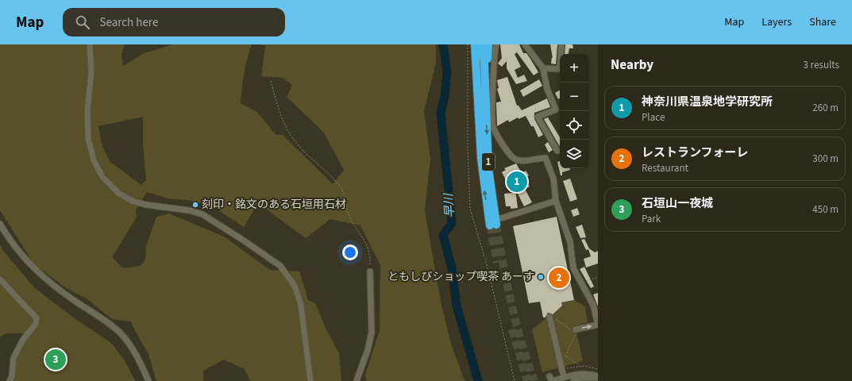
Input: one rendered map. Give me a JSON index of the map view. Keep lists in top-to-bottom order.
{
  "streets": {
    "highway": ["1"]
  },
  "water": ["早川"],
  "places": ["刻印・銘文のある石垣用石材", "ともしびショップ喫茶 あーす"],
  "page": {
    "header": "Map",
    "search": "Search here",
    "nav": ["Map", "Layers", "Share"],
    "heading": ["Nearby", "3 results"],
    "map_buttons": ["+", "−"],
    "list": [
      {
        "mark": "1",
        "name": "神奈川県温泉地学研究所",
        "note": "Place",
        "value": "260 m"
      },
      {
        "mark": "2",
        "name": "レストランフォーレ",
        "note": "Restaurant",
        "value": "300 m"
      },
      {
        "mark": "3",
        "name": "石垣山一夜城",
        "note": "Park",
        "value": "450 m"
      }
    ],
    "pins": ["1", "2", "3"]
  }
}
